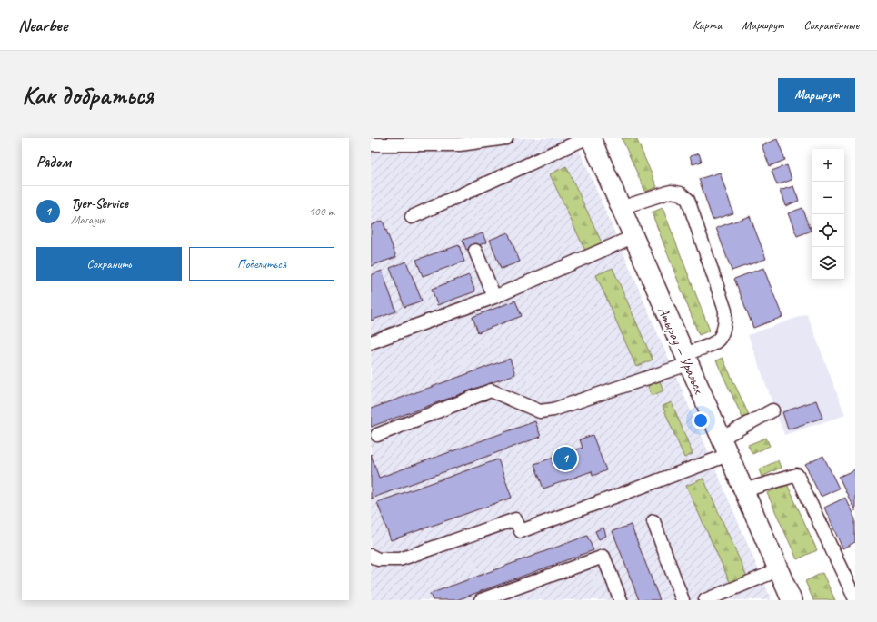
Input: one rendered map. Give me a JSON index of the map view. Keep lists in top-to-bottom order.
{
  "streets": {
    "highway": ["Атырау — Уральск"]
  },
  "page": {
    "header": "Nearbee",
    "nav": ["Карта", "Маршрут", "Сохранённые"],
    "buttons": [
      "Маршрут",
      ["Сохранить", "Поделиться"]
    ],
    "title": "Как добраться",
    "heading": "Рядом",
    "map_buttons": ["+", "−"],
    "list": [
      {
        "mark": "1",
        "name": "Tyer-Service",
        "note": "Магазин",
        "value": "100 m"
      }
    ],
    "pins": "1"
  }
}
